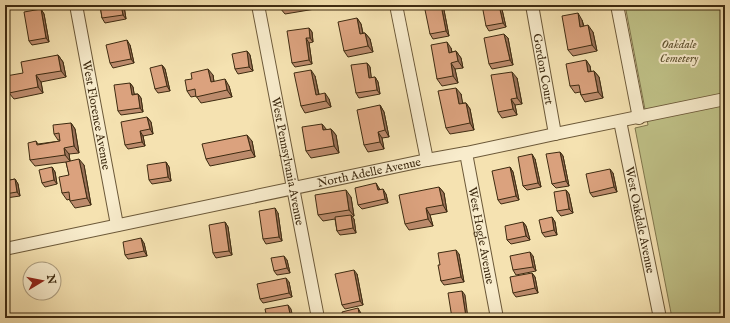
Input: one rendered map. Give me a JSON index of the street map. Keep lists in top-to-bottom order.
{
  "streets": {
    "street": [
      "Gordon Court",
      "West Florence Avenue",
      "West Pennsylvania Avenue",
      "North Adelle Avenue",
      "West Oakdale Avenue",
      "West Hogle Avenue"
    ]
  },
  "crossings": [
    ["Gordon Court", "North Adelle Avenue"],
    ["West Florence Avenue", "North Adelle Avenue"],
    ["West Pennsylvania Avenue", "North Adelle Avenue"],
    ["North Adelle Avenue", "West Oakdale Avenue"],
    ["North Adelle Avenue", "West Hogle Avenue"]
  ],
  "parks": ["Oakdale Cemetery"],
  "north": "right"
}
